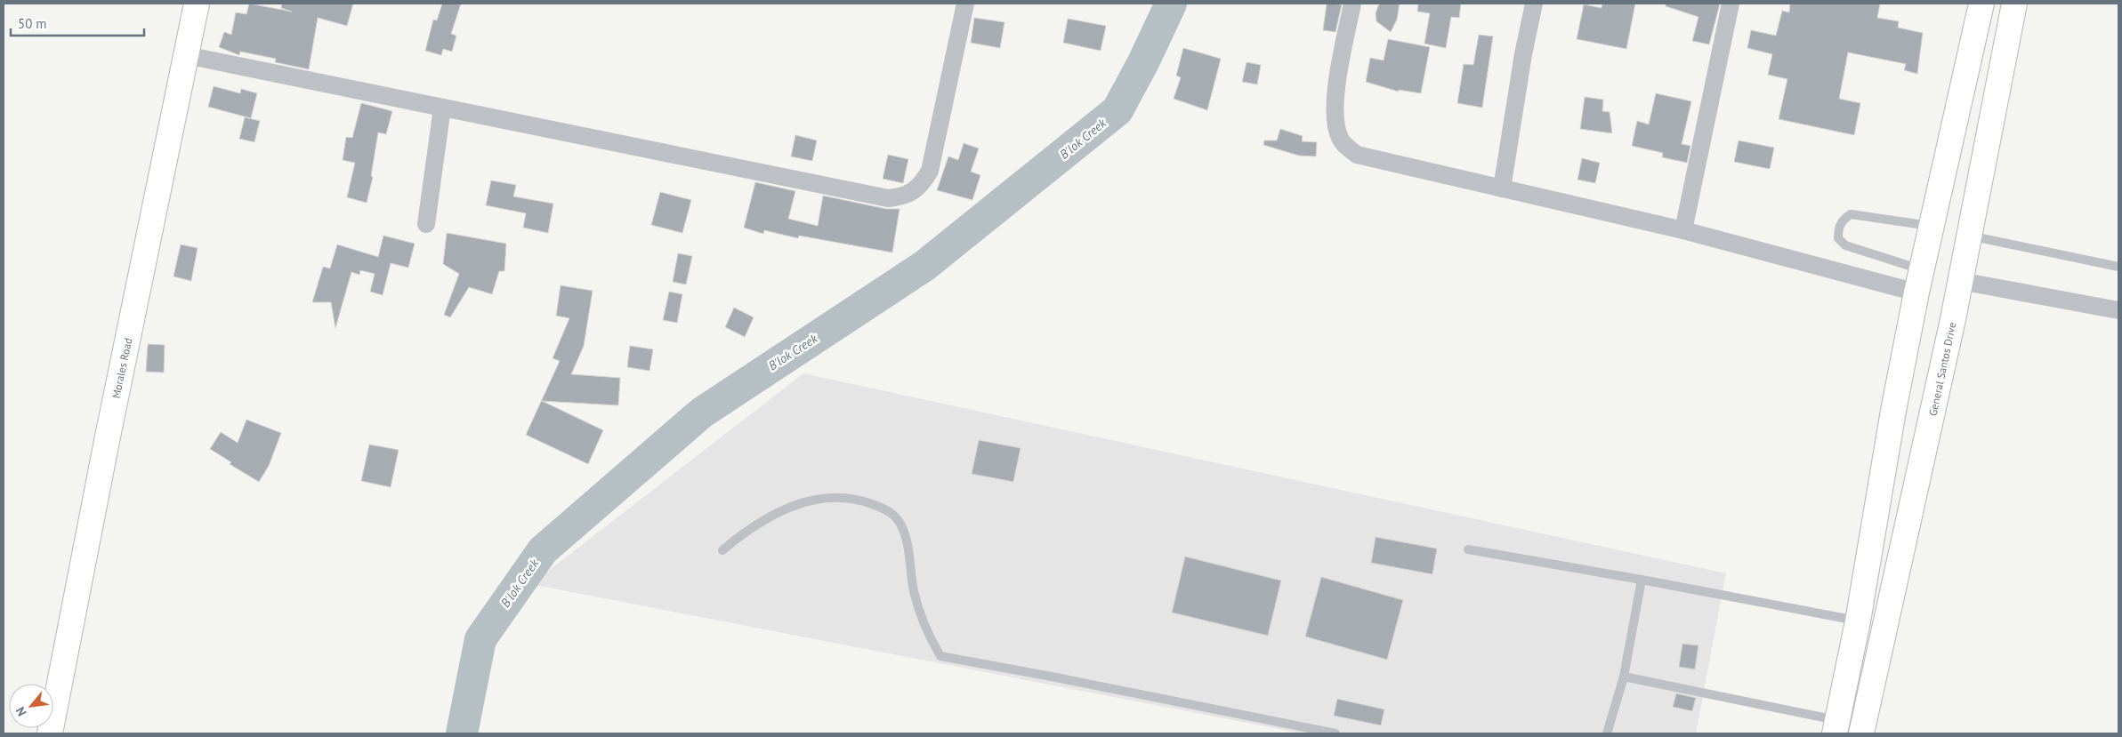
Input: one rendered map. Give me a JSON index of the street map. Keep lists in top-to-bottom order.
{
  "streets": {
    "main road": ["Morales Road", "General Santos Drive"]
  },
  "water": ["B'lok Creek"],
  "scale_bar": "50 m",
  "north": "bottom left"
}
